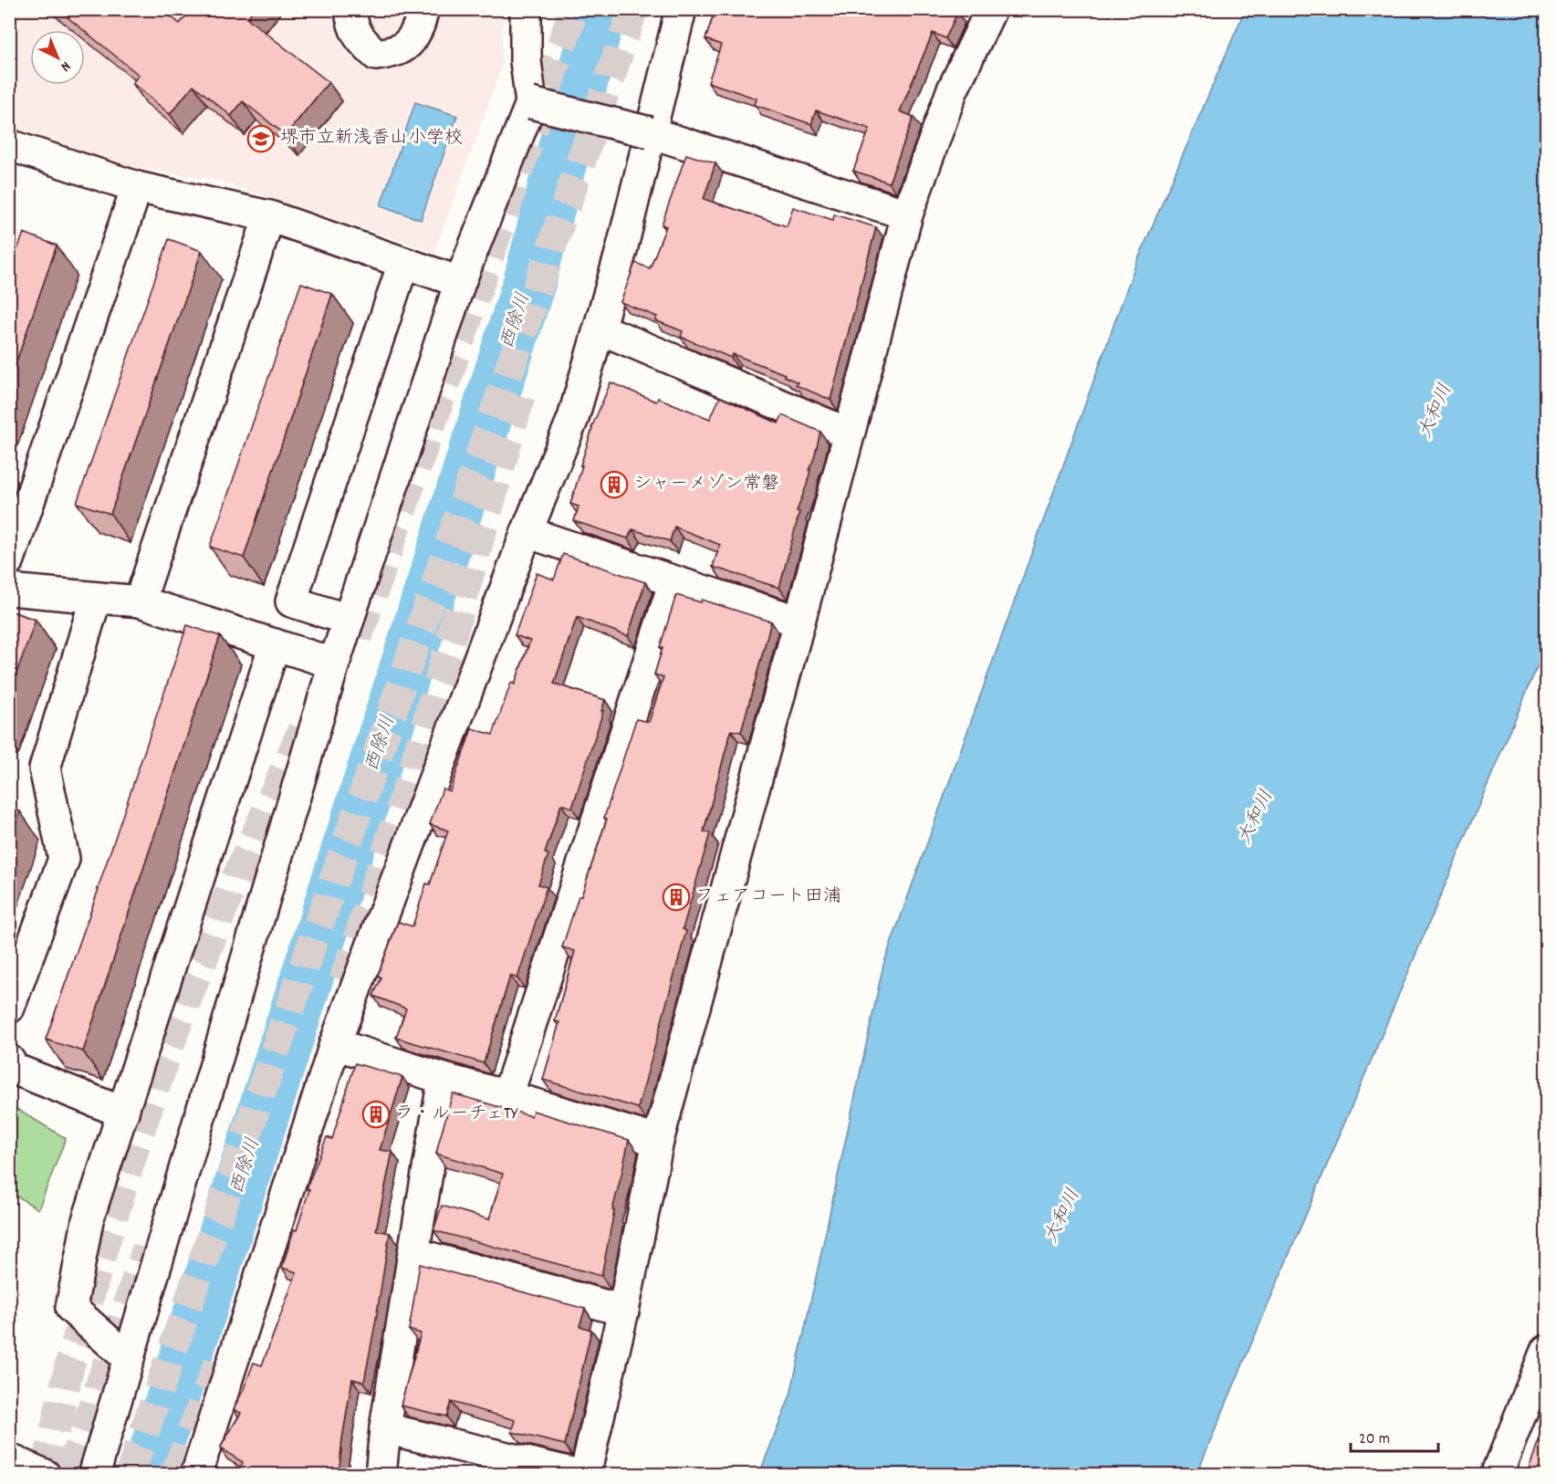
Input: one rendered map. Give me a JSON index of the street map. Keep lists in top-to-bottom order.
{
  "water": ["西除川", "大和川"],
  "places": {
    "school or university": ["堺市立新浅香山小学校"],
    "building": ["シャーメゾン常磐", "フェアコート田浦", "ラ・ルーチェTY"]
  },
  "scale_bar": "20 m",
  "north": "bottom right"
}
